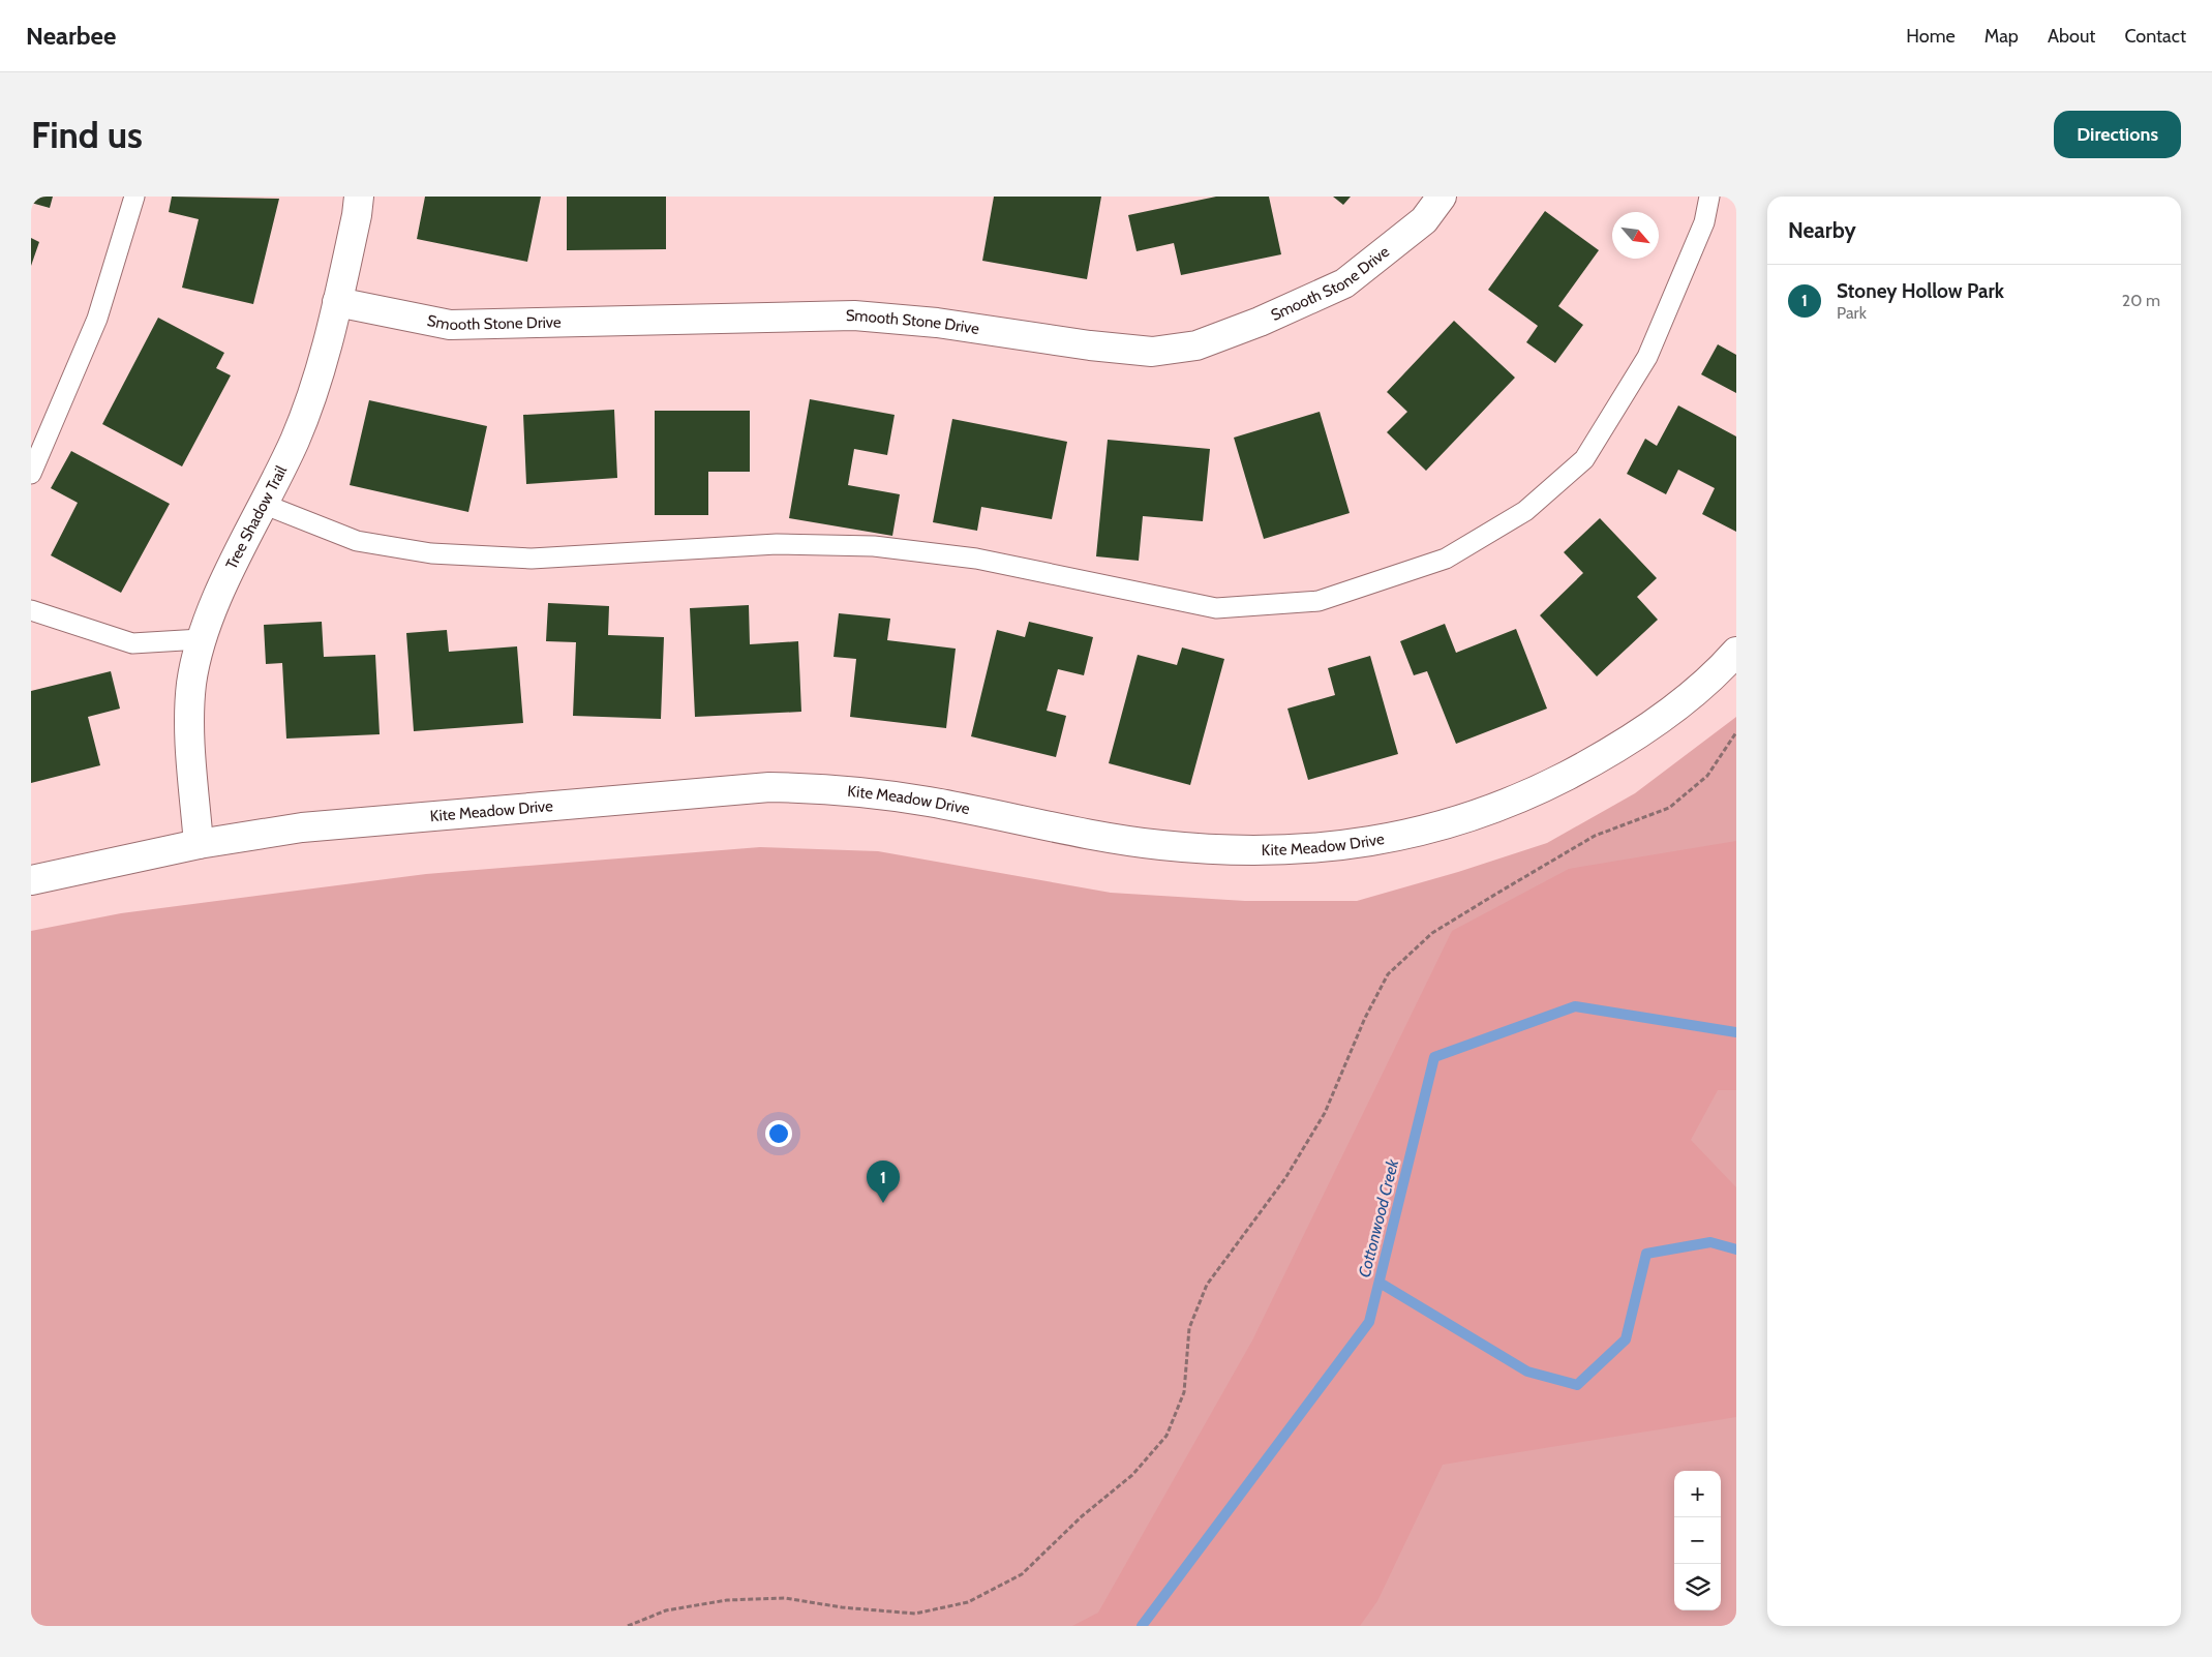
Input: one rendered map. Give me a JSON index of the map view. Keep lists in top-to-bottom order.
{
  "streets": {
    "street": ["Smooth Stone Drive", "Tree Shadow Trail", "Kite Meadow Drive"]
  },
  "crossings": [
    ["Smooth Stone Drive", "Tree Shadow Trail"],
    ["Tree Shadow Trail", "Kite Meadow Drive"]
  ],
  "water": ["Cottonwood Creek"],
  "north": "bottom right",
  "page": {
    "header": "Nearbee",
    "nav": [
      "Home",
      "Map",
      "About",
      "Contact"
    ],
    "buttons": "Directions",
    "title": "Find us",
    "heading": "Nearby",
    "list": [
      {
        "mark": "1",
        "name": "Stoney Hollow Park",
        "note": "Park",
        "value": "20 m"
      }
    ],
    "pins": "1",
    "map_buttons": ["+", "−"]
  }
}
